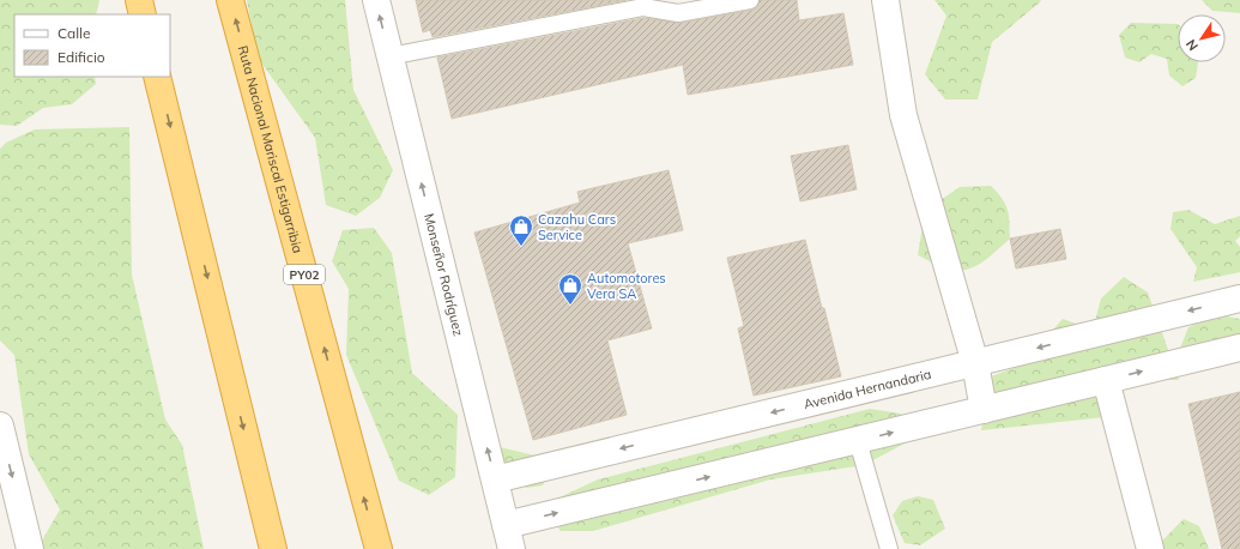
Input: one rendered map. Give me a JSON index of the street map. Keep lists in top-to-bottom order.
{
  "streets": {
    "highway": ["Ruta Nacional Mariscal Estigarribia", "PY02"],
    "street": ["Monseñor Rodríguez", "Avenida Hernandaria"]
  },
  "crossings": [
    ["Monseñor Rodríguez", "Avenida Hernandaria"]
  ],
  "one_way": ["Monseñor Rodríguez"],
  "places": {
    "shop": ["Cazahu Cars Service", "Automotores Vera SA"]
  },
  "legend": ["Calle", "Edificio"],
  "north": "bottom left"
}
